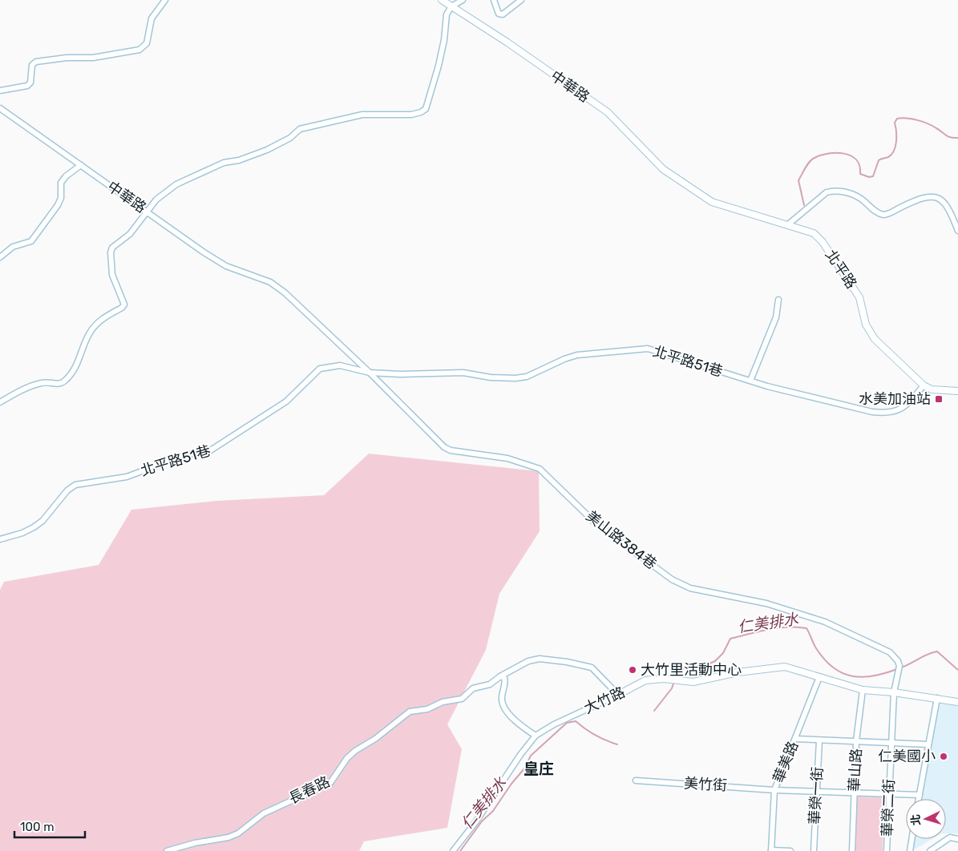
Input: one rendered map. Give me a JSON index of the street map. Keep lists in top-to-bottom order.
{
  "streets": {
    "street": [
      "中華路",
      "北平路",
      "北平路51巷",
      "美山路384巷",
      "大竹路",
      "華美路",
      "華山路",
      "美竹街",
      "長春路",
      "華榮一街",
      "華榮二街"
    ]
  },
  "crossings": [
    ["中華路", "北平路"],
    ["中華路", "北平路51巷"],
    ["中華路", "美山路384巷"],
    ["北平路", "北平路51巷"],
    ["北平路51巷", "美山路384巷"],
    ["美山路384巷", "華榮二街"],
    ["大竹路", "華美路"],
    ["大竹路", "華山路"],
    ["大竹路", "長春路"],
    ["大竹路", "華榮二街"],
    ["華美路", "美竹街"],
    ["華山路", "美竹街"],
    ["美竹街", "華榮一街"],
    ["美竹街", "華榮二街"]
  ],
  "districts": ["皇庄"],
  "water": ["仁美排水"],
  "places": {
    "transit": ["水美加油站"],
    "other": ["大竹里活動中心", "仁美國小"]
  },
  "scale_bar": "100 m",
  "north": "left"
}
